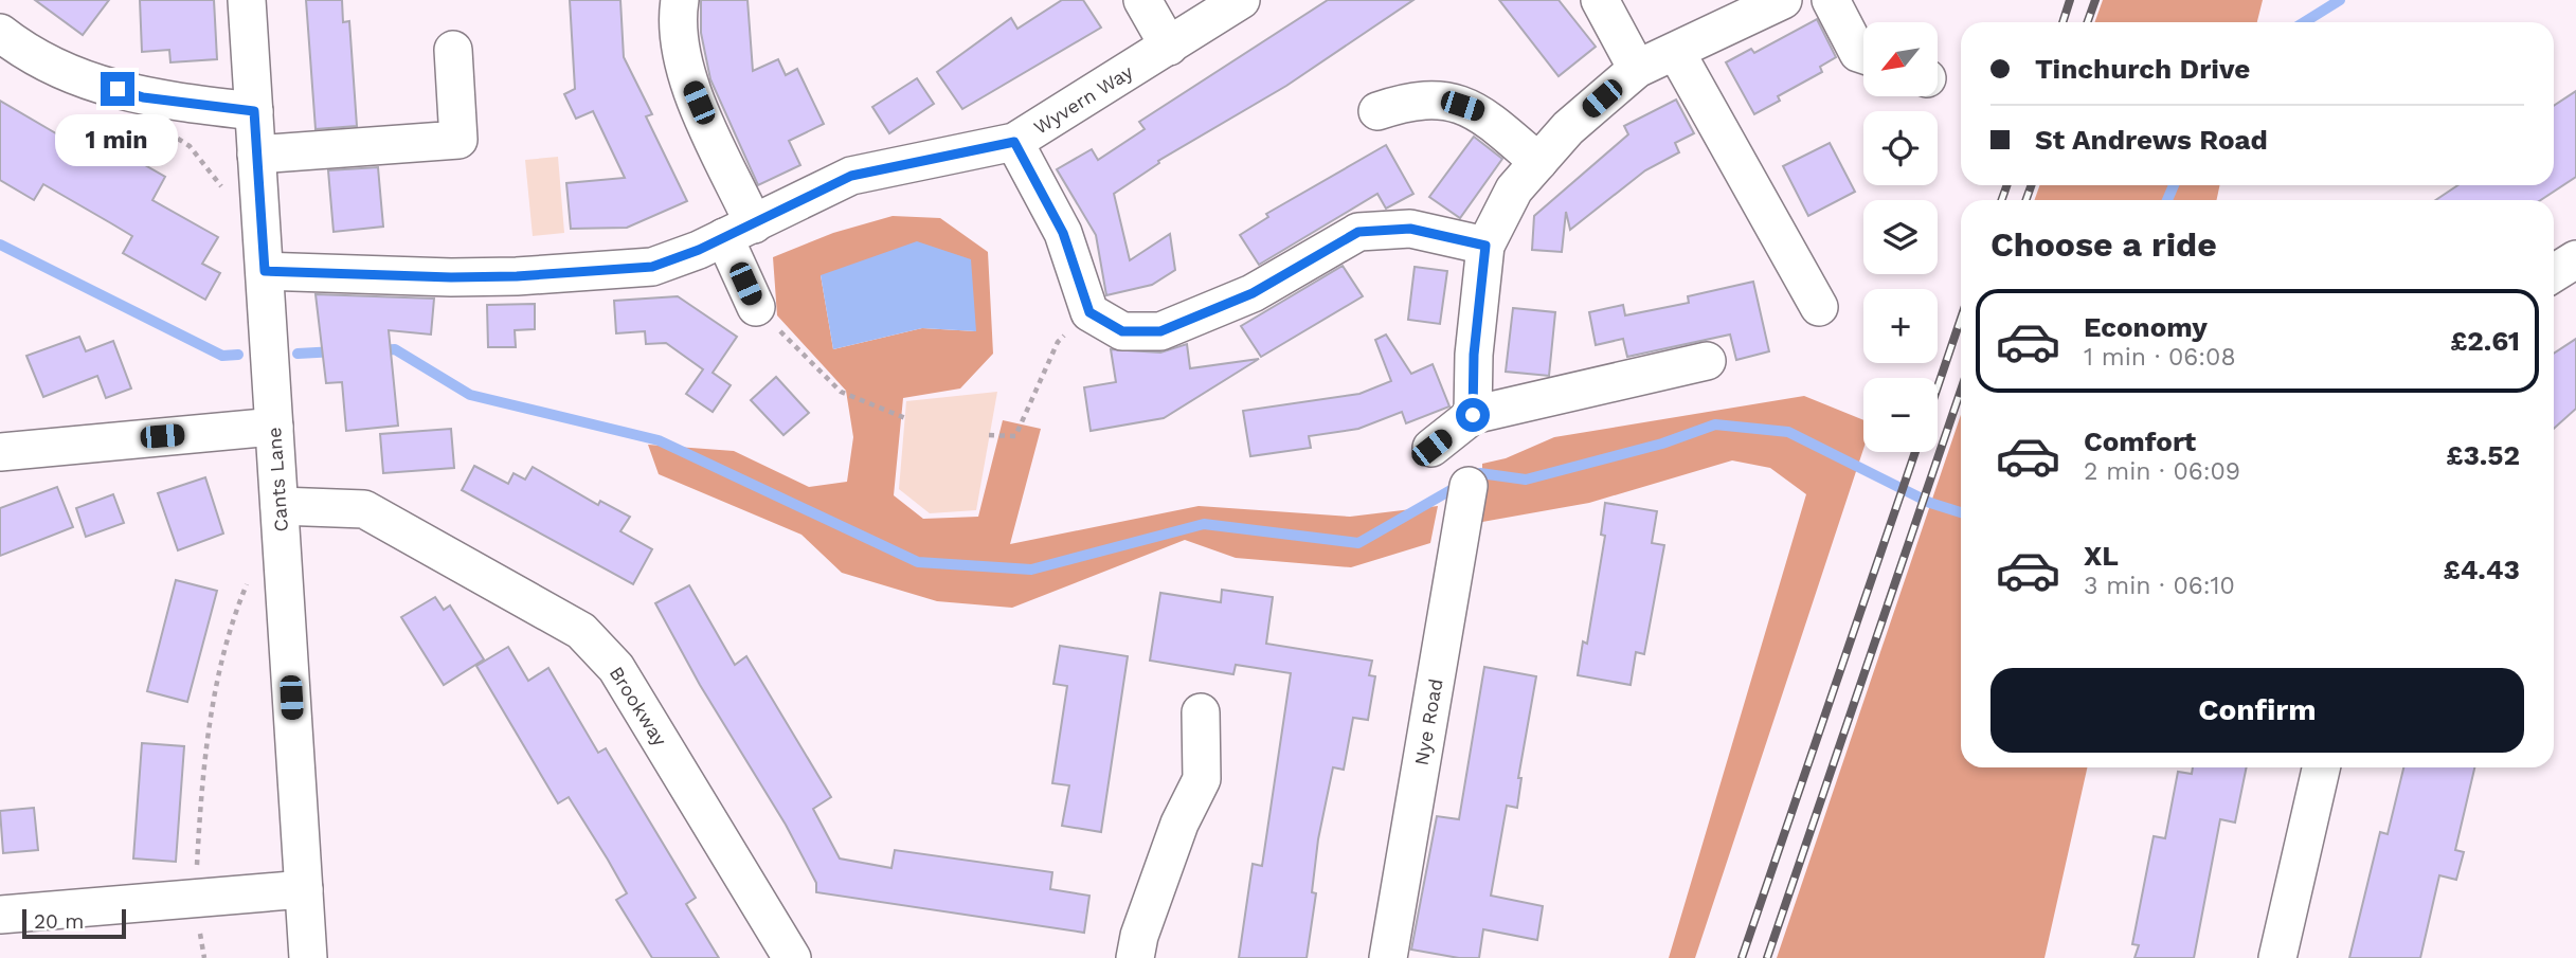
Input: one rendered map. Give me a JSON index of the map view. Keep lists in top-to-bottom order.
{
  "streets": {
    "street": [
      "Wyvern Way",
      "Cants Lane",
      "Brookway",
      "Nye Road"
    ]
  },
  "crossings": [
    ["Wyvern Way", "Cants Lane"],
    ["Cants Lane", "Brookway"]
  ],
  "scale_bar": "20 m",
  "north": "bottom left",
  "page": {
    "map_buttons": ["+", "−"],
    "banner": ["Tinchurch Drive", "St Andrews Road"],
    "bubble": "1 min",
    "heading": "Choose a ride",
    "list": [
      {
        "name": "Economy",
        "note": "1 min · 06:08",
        "value": "£2.61"
      },
      {
        "name": "Comfort",
        "note": "2 min · 06:09",
        "value": "£3.52"
      },
      {
        "name": "XL",
        "note": "3 min · 06:10",
        "value": "£4.43"
      }
    ],
    "buttons": "Confirm",
    "scale": "20 m"
  }
}
